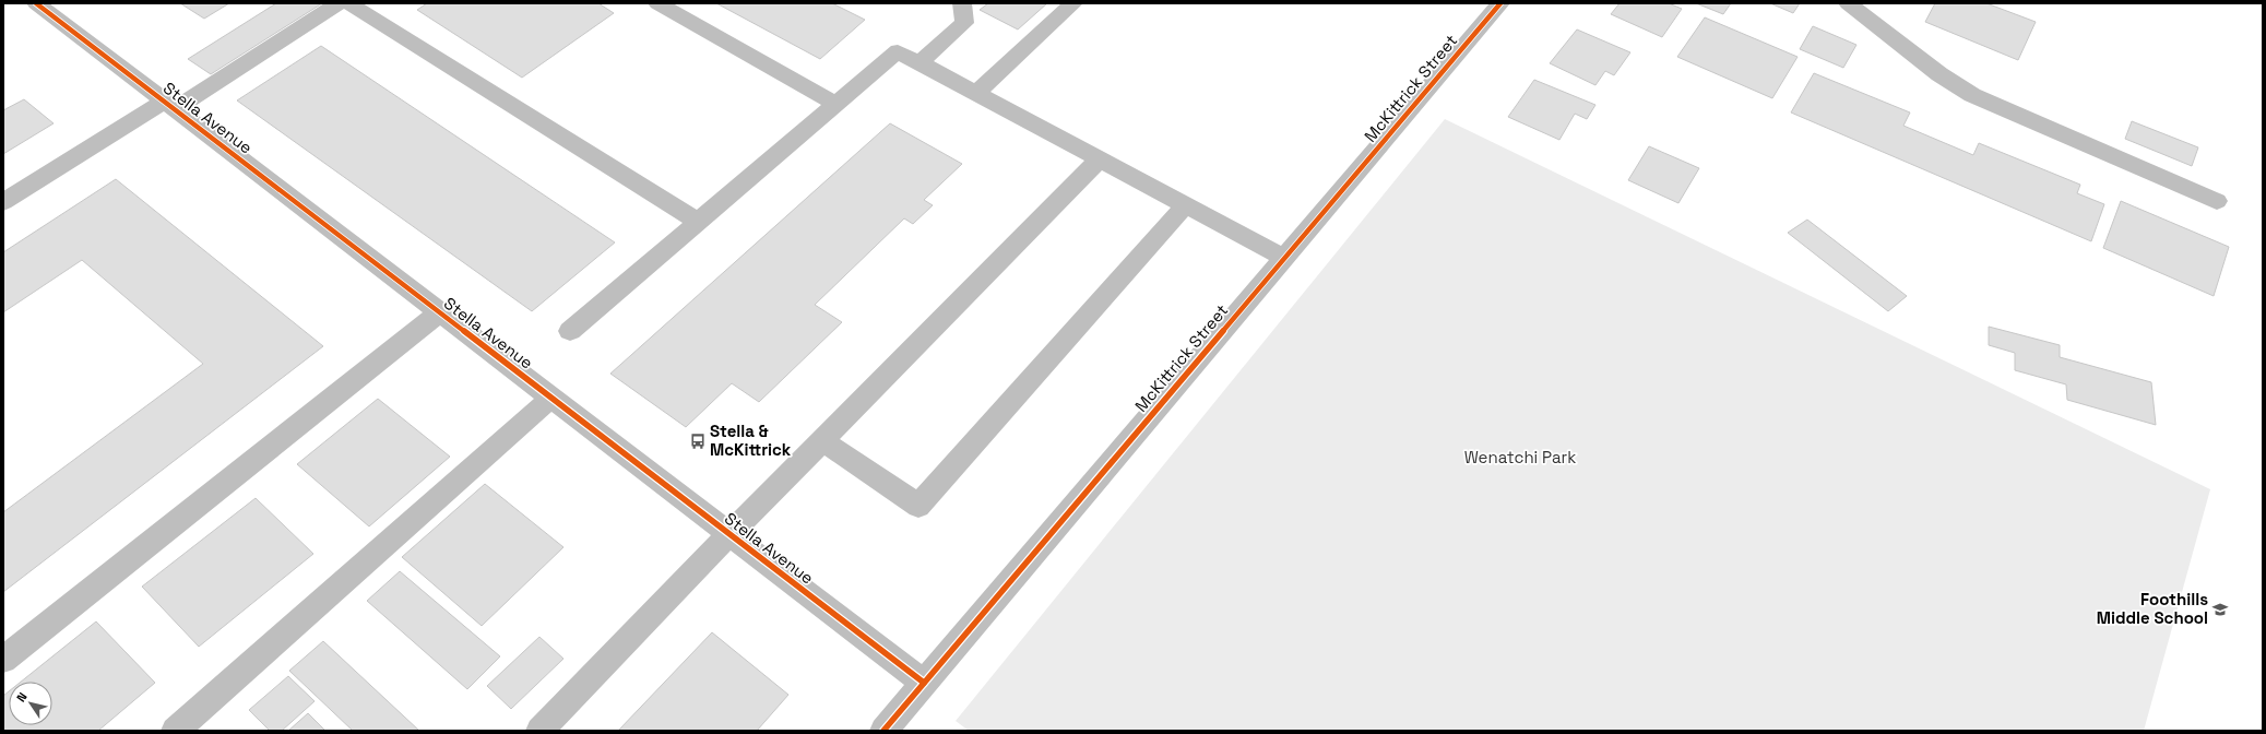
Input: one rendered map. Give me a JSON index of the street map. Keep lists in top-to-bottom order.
{
  "streets": {
    "street": ["McKittrick Street", "Stella Avenue"]
  },
  "crossings": [
    ["McKittrick Street", "Stella Avenue"]
  ],
  "parks": ["Wenatchi Park"],
  "places": {
    "bus stop": ["Stella & McKittrick"],
    "school or university": ["Foothills Middle School"]
  },
  "north": "top left"
}
